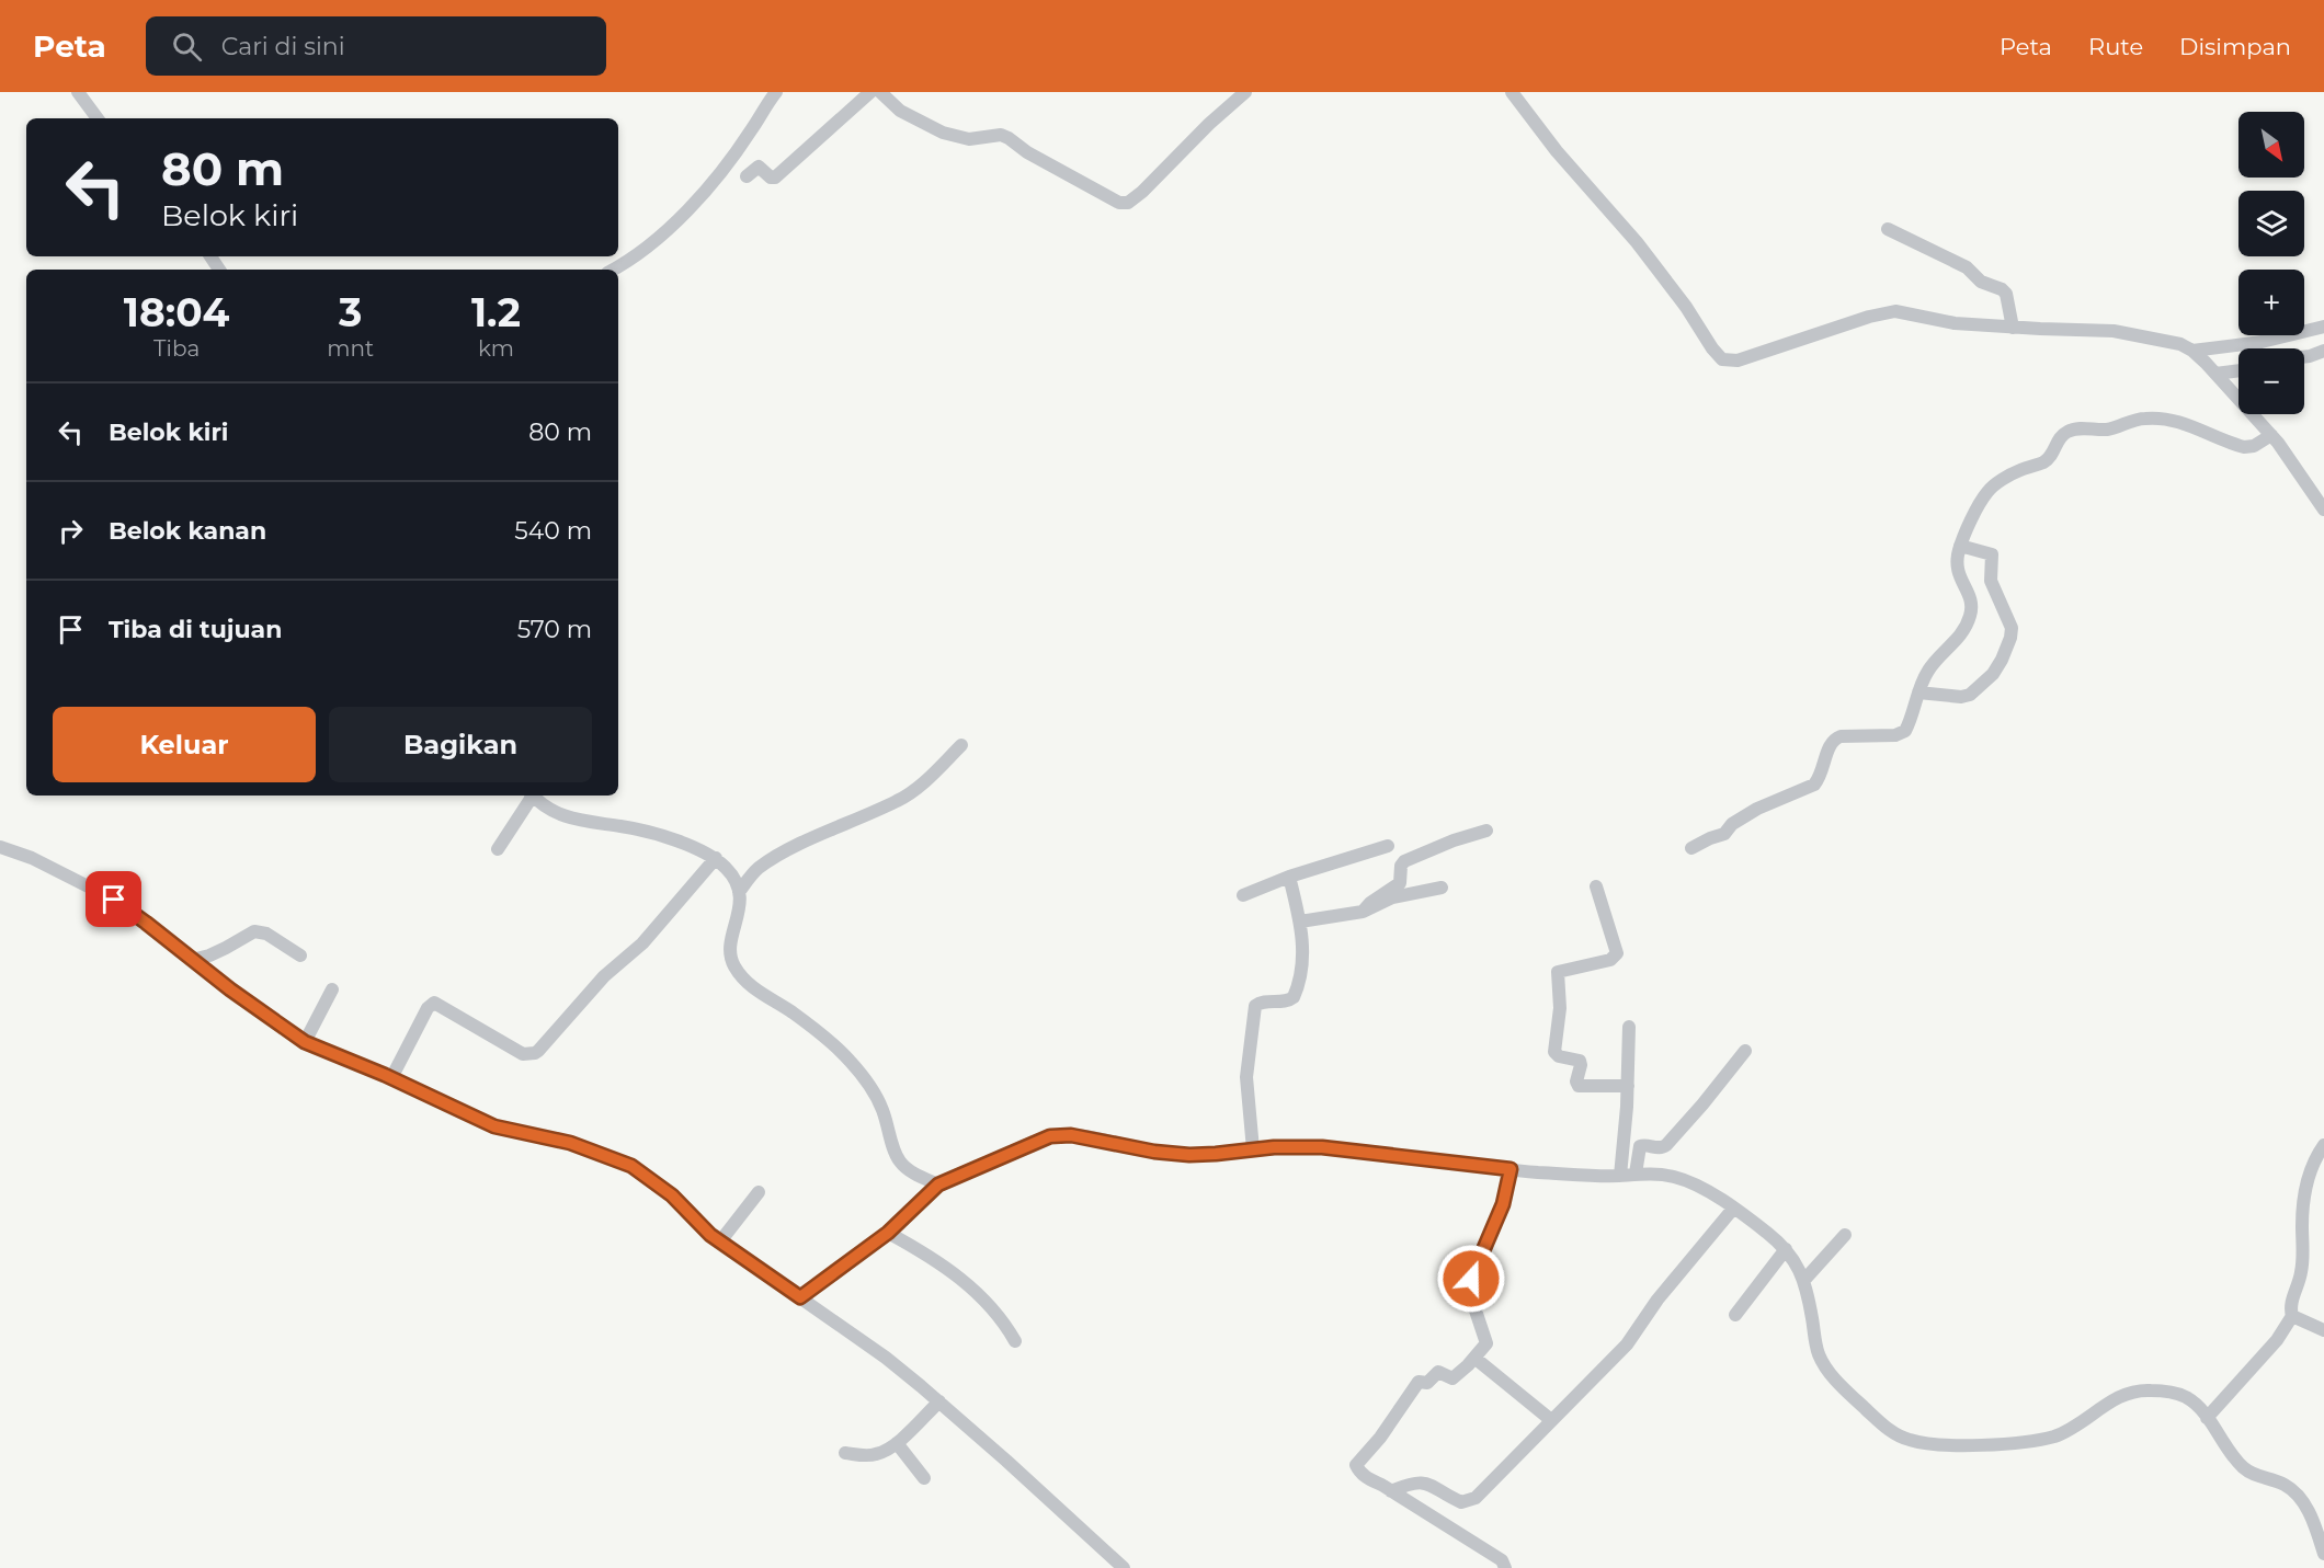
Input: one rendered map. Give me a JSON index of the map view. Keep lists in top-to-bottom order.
{
  "north": "bottom right",
  "page": {
    "header": "Peta",
    "search": "Cari di sini",
    "nav": ["Peta", "Rute", "Disimpan"],
    "map_buttons": ["+", "−"],
    "turn": ["80 m", "Belok kiri"],
    "eta": [
      "18:04",
      "Tiba",
      "3",
      "mnt",
      "1.2",
      "km"
    ],
    "list": [
      {
        "name": "Belok kiri",
        "value": "80 m"
      },
      {
        "name": "Belok kanan",
        "value": "540 m"
      },
      {
        "name": "Tiba di tujuan",
        "value": "570 m"
      }
    ],
    "buttons": ["Keluar", "Bagikan"]
  }
}
